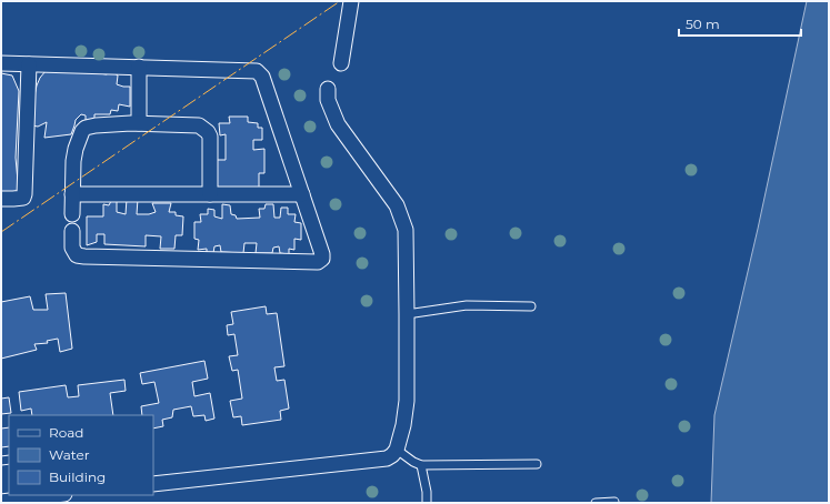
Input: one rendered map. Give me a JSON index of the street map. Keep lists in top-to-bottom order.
{
  "legend": ["Road", "Water", "Building"],
  "scale_bar": "50 m"
}
